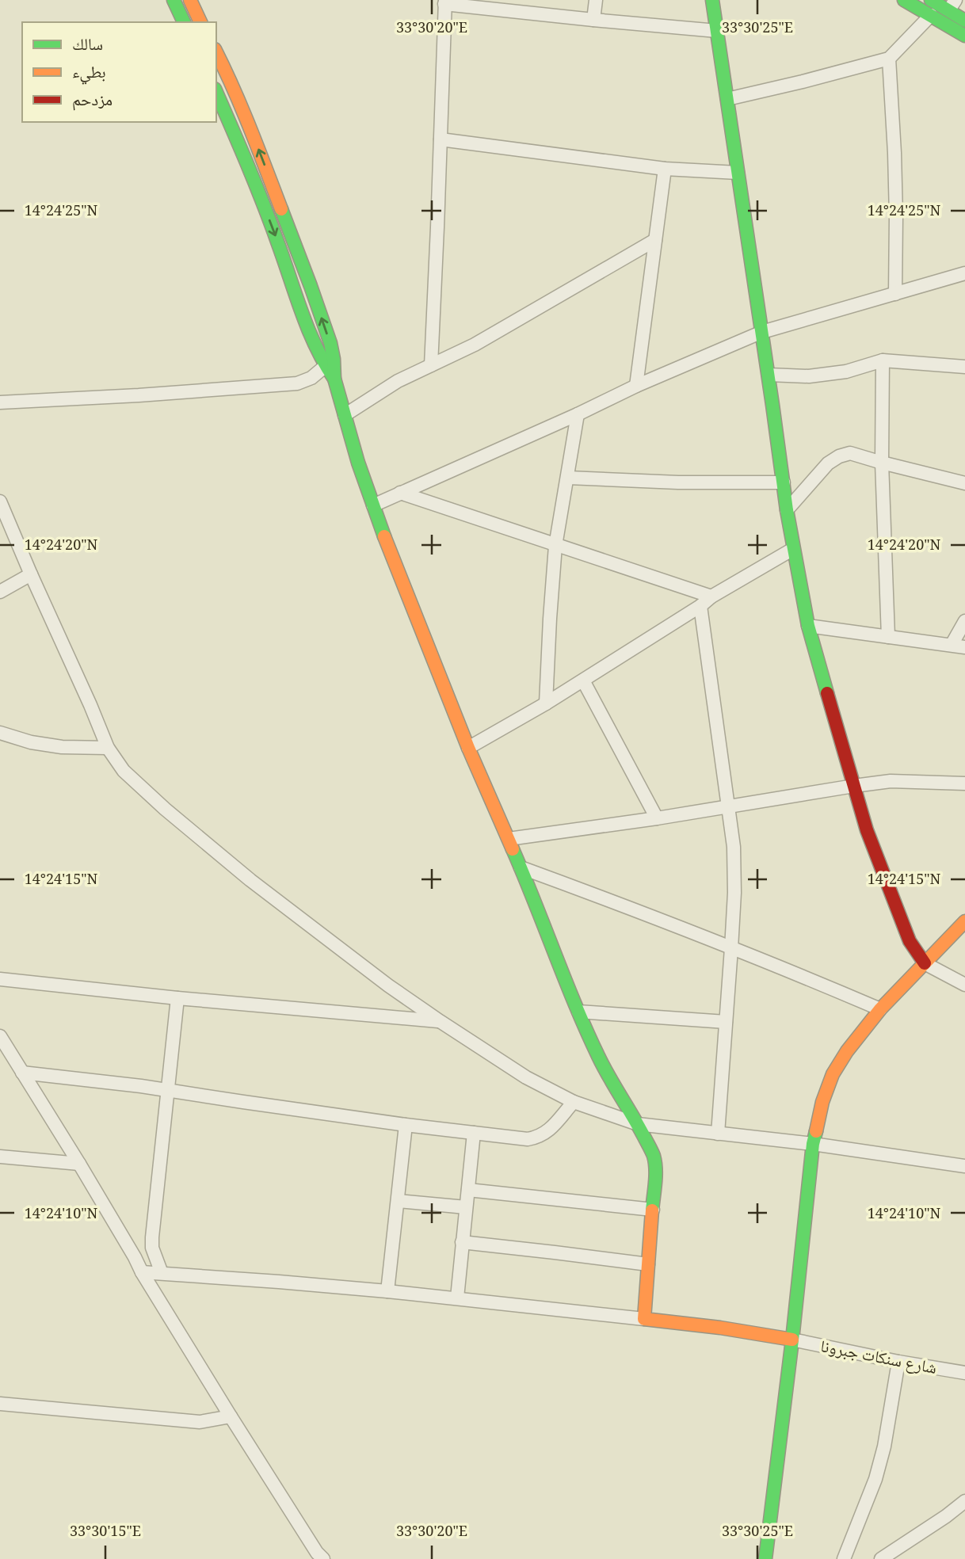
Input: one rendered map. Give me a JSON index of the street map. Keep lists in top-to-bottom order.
{
  "streets": {
    "street": ["شارع سنكات جبرونا"]
  },
  "legend": ["سالك", "بطيء", "مزدحم"],
  "coordinates": [
    "33°30'20\"E",
    "33°30'25\"E",
    "14°24'25\"N",
    "14°24'20\"N",
    "14°24'15\"N",
    "14°24'10\"N",
    "33°30'15\"E"
  ]
}
